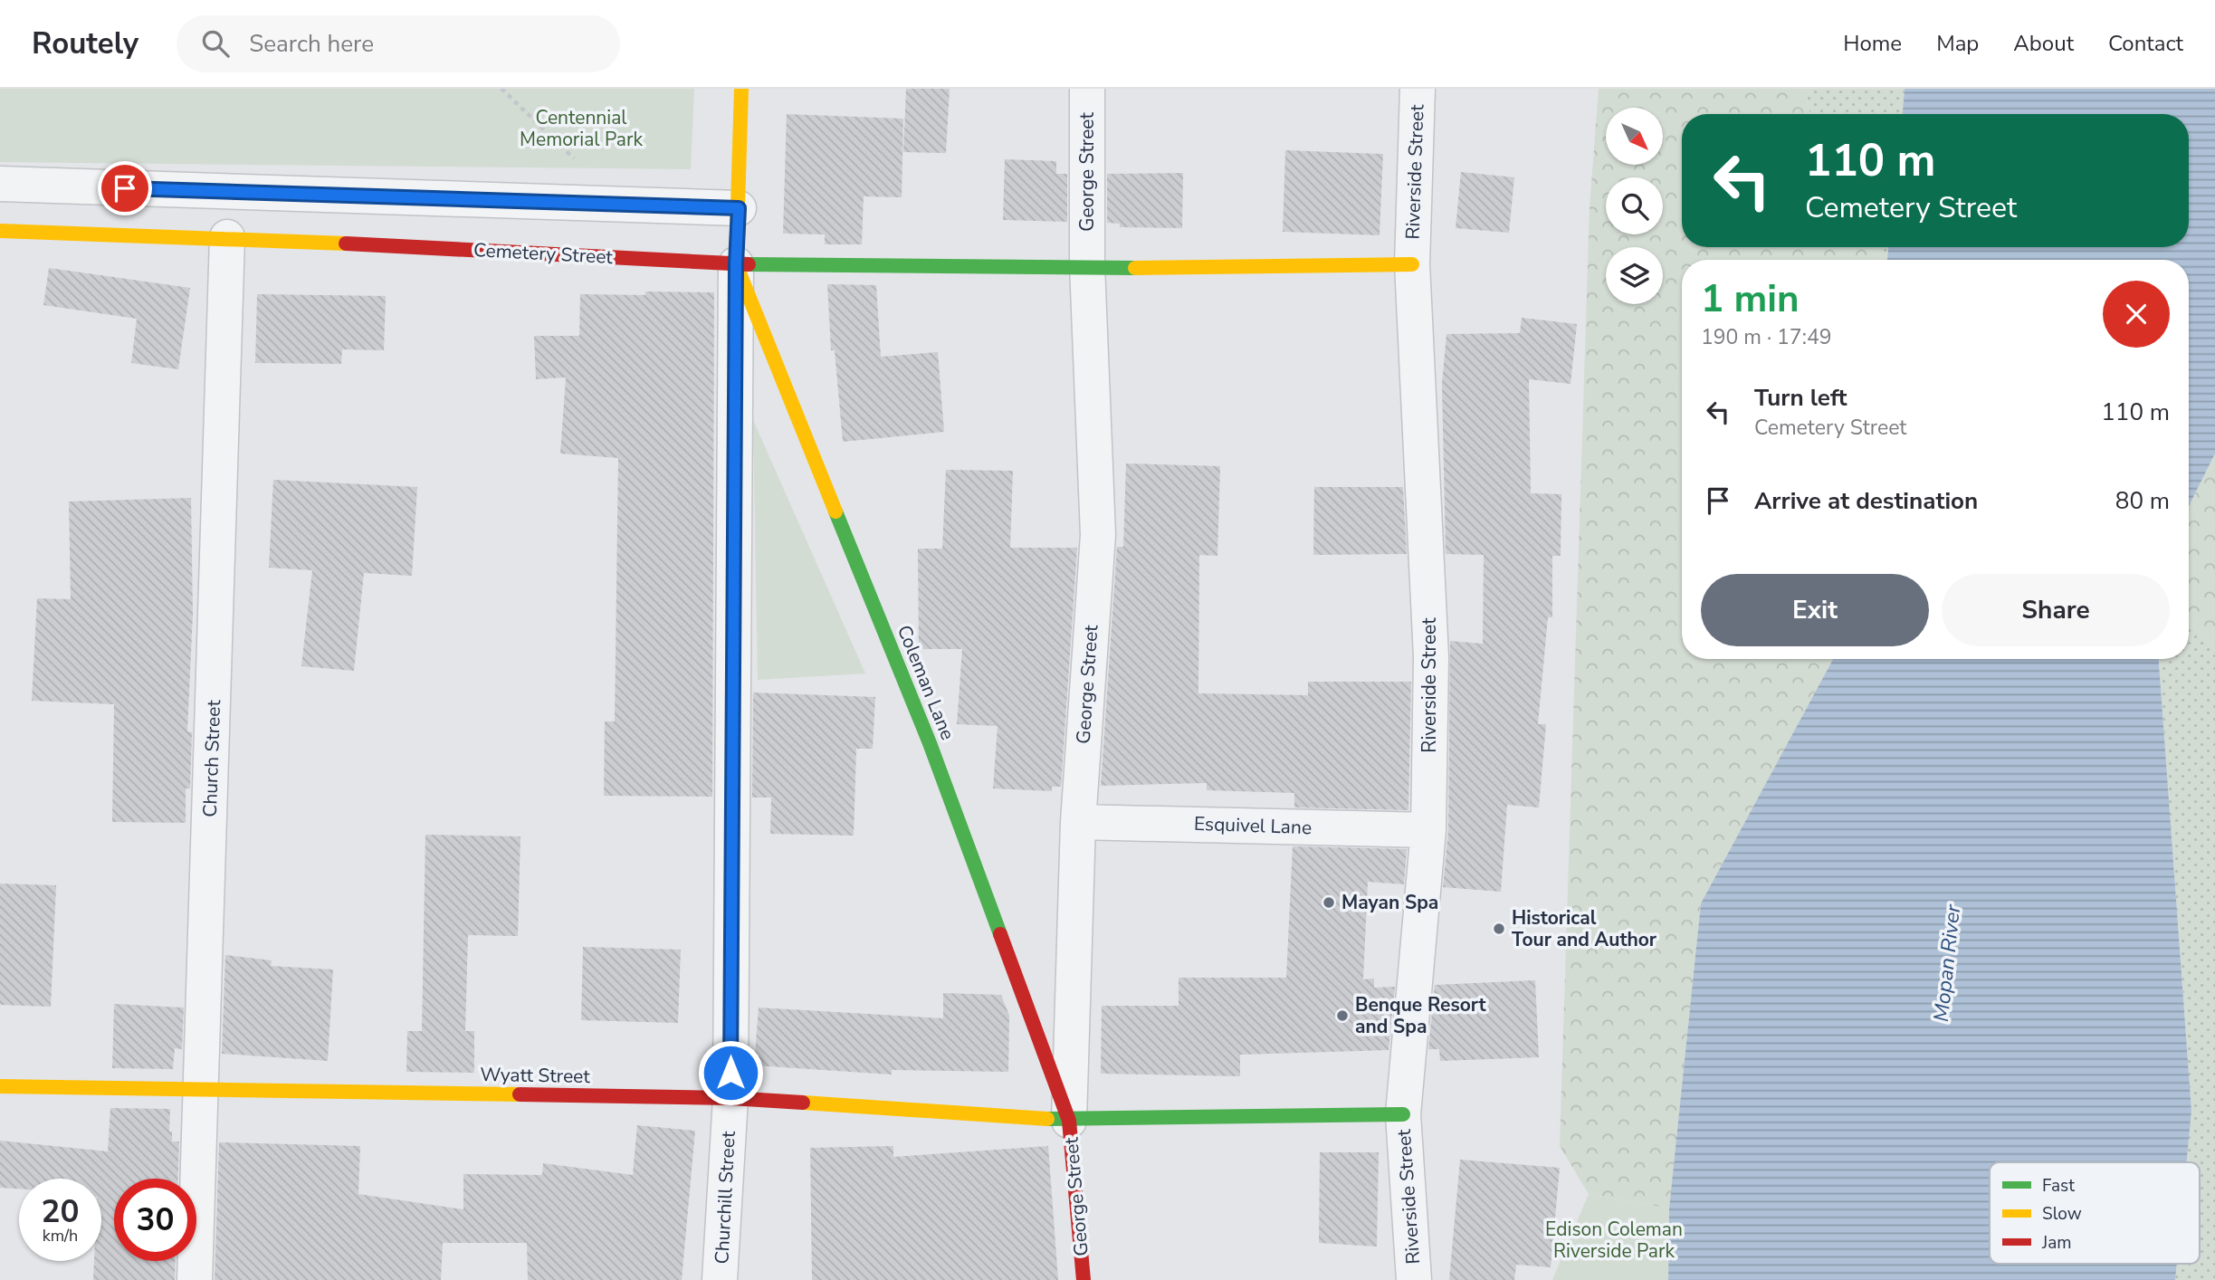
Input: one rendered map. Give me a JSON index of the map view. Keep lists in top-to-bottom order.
{
  "streets": {
    "street": [
      "George Street",
      "Riverside Street",
      "Cemetery Street",
      "Coleman Lane",
      "Church Street",
      "Esquivel Lane",
      "Wyatt Street",
      "Churchill Street"
    ]
  },
  "crossings": [
    ["George Street", "Cemetery Street"],
    ["George Street", "Coleman Lane"],
    ["George Street", "Esquivel Lane"],
    ["George Street", "Wyatt Street"],
    ["Riverside Street", "Cemetery Street"],
    ["Riverside Street", "Esquivel Lane"],
    ["Riverside Street", "Wyatt Street"],
    ["Cemetery Street", "Coleman Lane"],
    ["Cemetery Street", "Church Street"],
    ["Cemetery Street", "Churchill Street"],
    ["Coleman Lane", "Wyatt Street"],
    ["Coleman Lane", "Churchill Street"],
    ["Church Street", "Wyatt Street"],
    ["Wyatt Street", "Churchill Street"]
  ],
  "water": ["Mopan River"],
  "parks": ["Centennial Memorial Park", "Edison Coleman Riverside Park"],
  "places": ["Mayan Spa", "Historical Tour and Author", "Benque Resort and Spa"],
  "legend": ["Fast", "Slow", "Jam"],
  "north": "bottom right",
  "page": {
    "header": "Routely",
    "search": "Search here",
    "nav": [
      "Home",
      "Map",
      "About",
      "Contact"
    ],
    "turn": ["110 m", "Cemetery Street"],
    "heading": ["1 min", "190 m · 17:49"],
    "list": [
      {
        "name": "Turn left",
        "note": "Cemetery Street",
        "value": "110 m"
      },
      {
        "name": "Arrive at destination",
        "value": "80 m"
      }
    ],
    "buttons": ["Exit", "Share"],
    "speed": "20 km/h",
    "limit": "30"
  }
}
